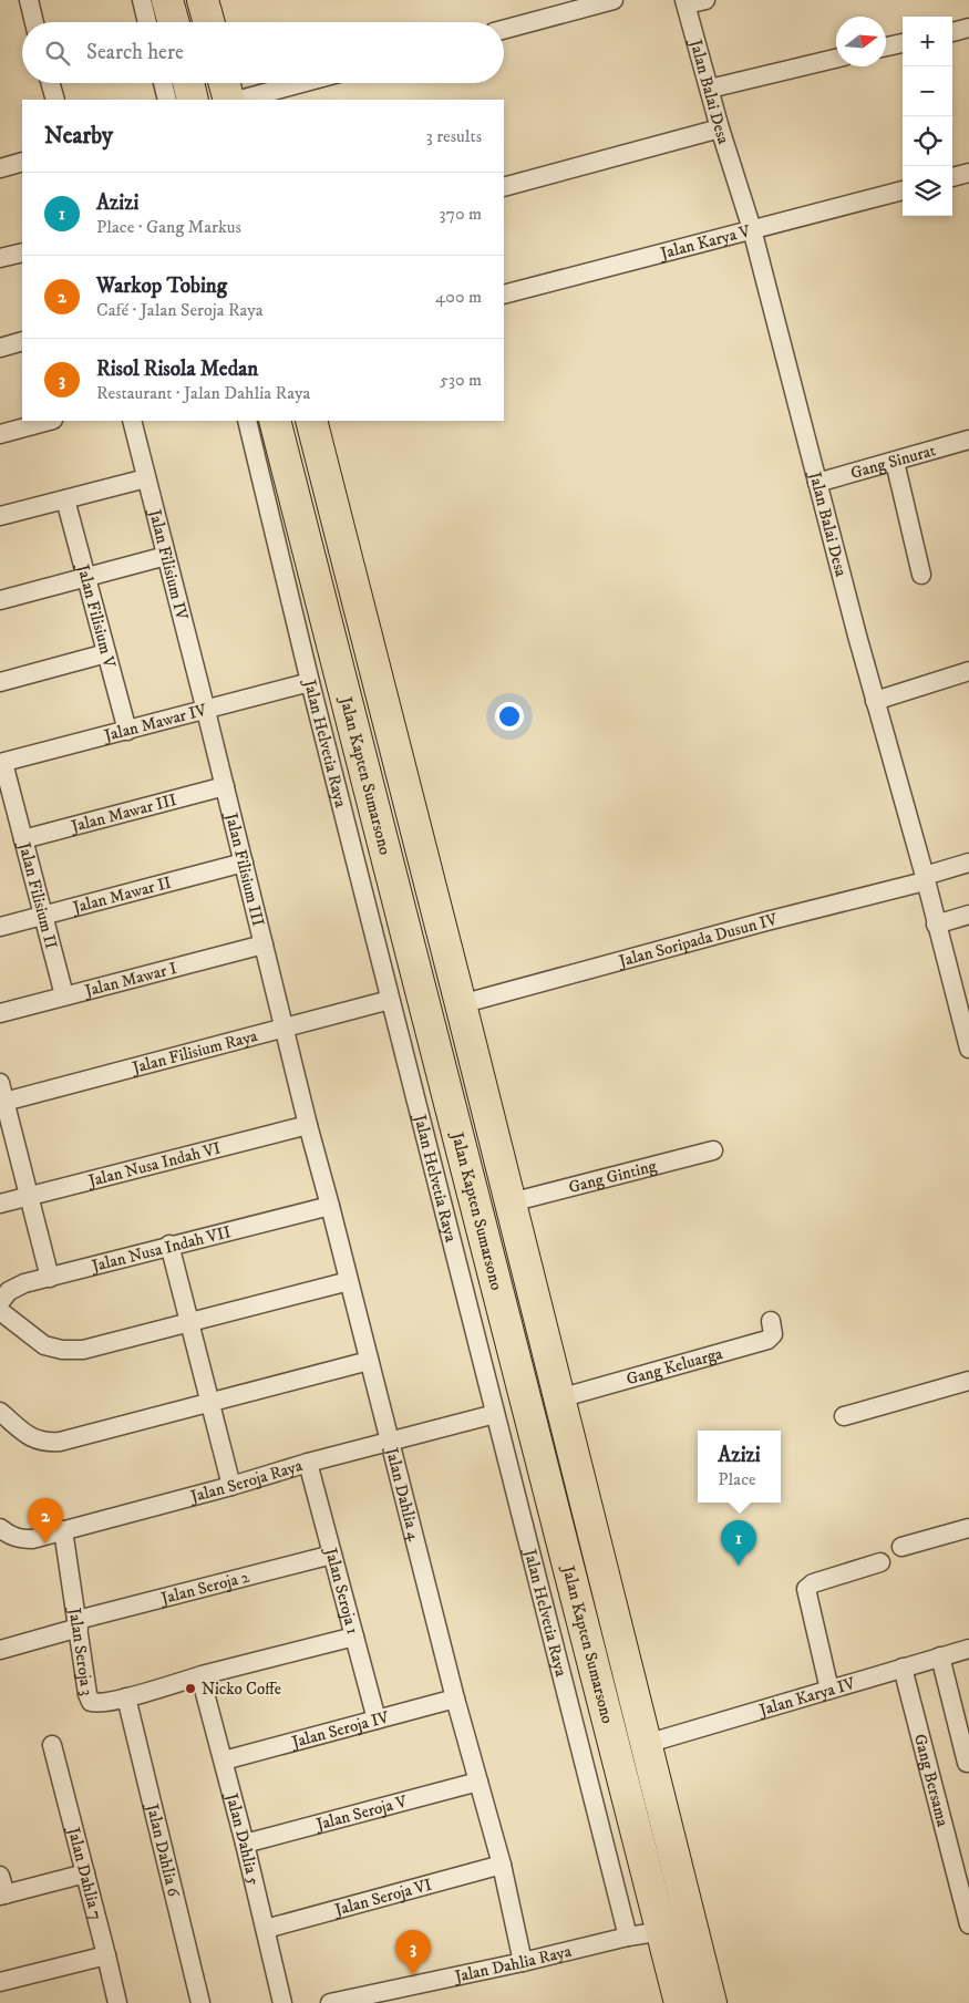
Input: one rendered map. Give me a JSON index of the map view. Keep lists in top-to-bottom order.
{
  "streets": {
    "highway": ["Jalan Kapten Sumarsono"],
    "street": [
      "Jalan Balai Desa",
      "Jalan Karya V",
      "Gang Sinurat",
      "Jalan Filisium IV",
      "Jalan Filisium V",
      "Jalan Mawar IV",
      "Jalan Helvetia Raya",
      "Jalan Mawar III",
      "Jalan Filisium III",
      "Jalan Filisium II",
      "Jalan Mawar II",
      "Jalan Soripada Dusun IV",
      "Jalan Mawar I",
      "Jalan Filisium Raya",
      "Jalan Nusa Indah VI",
      "Gang Ginting",
      "Jalan Nusa Indah VII",
      "Gang Keluarga",
      "Jalan Seroja Raya",
      "Jalan Dahlia 4",
      "Jalan Seroja 2",
      "Jalan Seroja 1",
      "Jalan Seroja 3",
      "Jalan Karya IV",
      "Jalan Seroja IV",
      "Gang Bersama",
      "Jalan Seroja V",
      "Jalan Dahlia 5",
      "Jalan Dahlia 6",
      "Jalan Dahlia 7",
      "Jalan Seroja VI",
      "Jalan Dahlia Raya"
    ]
  },
  "crossings": [
    ["Jalan Balai Desa", "Jalan Karya V"],
    ["Jalan Balai Desa", "Gang Sinurat"],
    ["Jalan Balai Desa", "Jalan Soripada Dusun IV"],
    ["Jalan Filisium IV", "Jalan Mawar IV"],
    ["Jalan Filisium IV", "Jalan Filisium III"],
    ["Jalan Filisium V", "Jalan Mawar IV"],
    ["Jalan Mawar IV", "Jalan Helvetia Raya"],
    ["Jalan Mawar IV", "Jalan Filisium III"],
    ["Jalan Mawar IV", "Jalan Filisium II"],
    ["Jalan Helvetia Raya", "Jalan Filisium Raya"],
    ["Jalan Helvetia Raya", "Jalan Seroja Raya"],
    ["Jalan Helvetia Raya", "Jalan Dahlia Raya"],
    ["Jalan Kapten Sumarsono", "Jalan Soripada Dusun IV"],
    ["Jalan Kapten Sumarsono", "Gang Ginting"],
    ["Jalan Kapten Sumarsono", "Gang Keluarga"],
    ["Jalan Kapten Sumarsono", "Jalan Karya IV"],
    ["Jalan Kapten Sumarsono", "Jalan Dahlia Raya"],
    ["Jalan Mawar III", "Jalan Filisium III"],
    ["Jalan Mawar III", "Jalan Filisium II"],
    ["Jalan Filisium III", "Jalan Mawar II"],
    ["Jalan Filisium III", "Jalan Mawar I"],
    ["Jalan Filisium III", "Jalan Filisium Raya"],
    ["Jalan Filisium III", "Jalan Dahlia 4"],
    ["Jalan Filisium II", "Jalan Mawar II"],
    ["Jalan Filisium II", "Jalan Mawar I"],
    ["Jalan Filisium Raya", "Jalan Dahlia 4"],
    ["Jalan Nusa Indah VI", "Jalan Dahlia 4"],
    ["Jalan Nusa Indah VII", "Jalan Dahlia 4"],
    ["Jalan Seroja Raya", "Jalan Dahlia 4"],
    ["Jalan Seroja Raya", "Jalan Seroja 1"],
    ["Jalan Seroja Raya", "Jalan Seroja 3"],
    ["Jalan Dahlia 4", "Jalan Seroja IV"],
    ["Jalan Dahlia 4", "Jalan Seroja V"],
    ["Jalan Dahlia 4", "Jalan Seroja VI"],
    ["Jalan Dahlia 4", "Jalan Dahlia Raya"],
    ["Jalan Seroja 2", "Jalan Seroja 1"],
    ["Jalan Seroja 2", "Jalan Seroja 3"],
    ["Jalan Seroja 1", "Jalan Seroja 3"],
    ["Jalan Seroja 1", "Jalan Seroja IV"],
    ["Jalan Seroja 3", "Jalan Dahlia 5"],
    ["Jalan Seroja 3", "Jalan Dahlia 6"],
    ["Jalan Karya IV", "Gang Bersama"],
    ["Jalan Seroja IV", "Jalan Dahlia 5"],
    ["Jalan Seroja V", "Jalan Dahlia 5"],
    ["Jalan Dahlia 5", "Jalan Seroja VI"]
  ],
  "places": ["Nicko Coffe"],
  "north": "right",
  "page": {
    "map_buttons": ["+", "−"],
    "search": "Search here",
    "heading": ["Nearby", "3 results"],
    "list": [
      {
        "mark": "1",
        "name": "Azizi",
        "note": "Place · Gang Markus",
        "value": "370 m"
      },
      {
        "mark": "2",
        "name": "Warkop Tobing",
        "note": "Café · Jalan Seroja Raya",
        "value": "400 m"
      },
      {
        "mark": "3",
        "name": "Risol Risola Medan",
        "note": "Restaurant · Jalan Dahlia Raya",
        "value": "530 m"
      }
    ],
    "popup": ["Azizi", "Place"],
    "pins": ["2", "1", "3"]
  }
}
